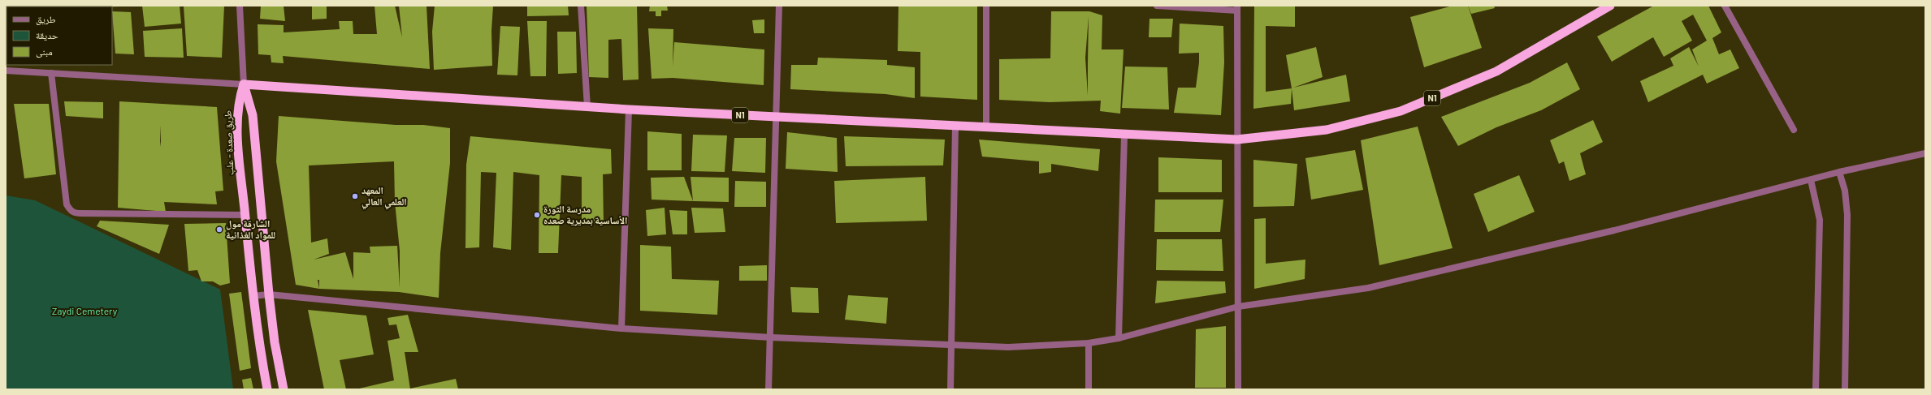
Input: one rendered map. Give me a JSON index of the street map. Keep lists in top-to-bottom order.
{
  "streets": {
    "highway": ["N1", "طريق صعدة - علب"]
  },
  "crossings": [
    ["N1", "طريق صعدة - علب"]
  ],
  "parks": ["Zaydi Cemetery"],
  "places": ["المعهد العلمي العالي", "مدرسة الثورة الأساسية بمديرية صعده", "الشارقة مول للمواد الغذائية"],
  "legend": ["طريق", "حديقة", "مبنى"]
}
